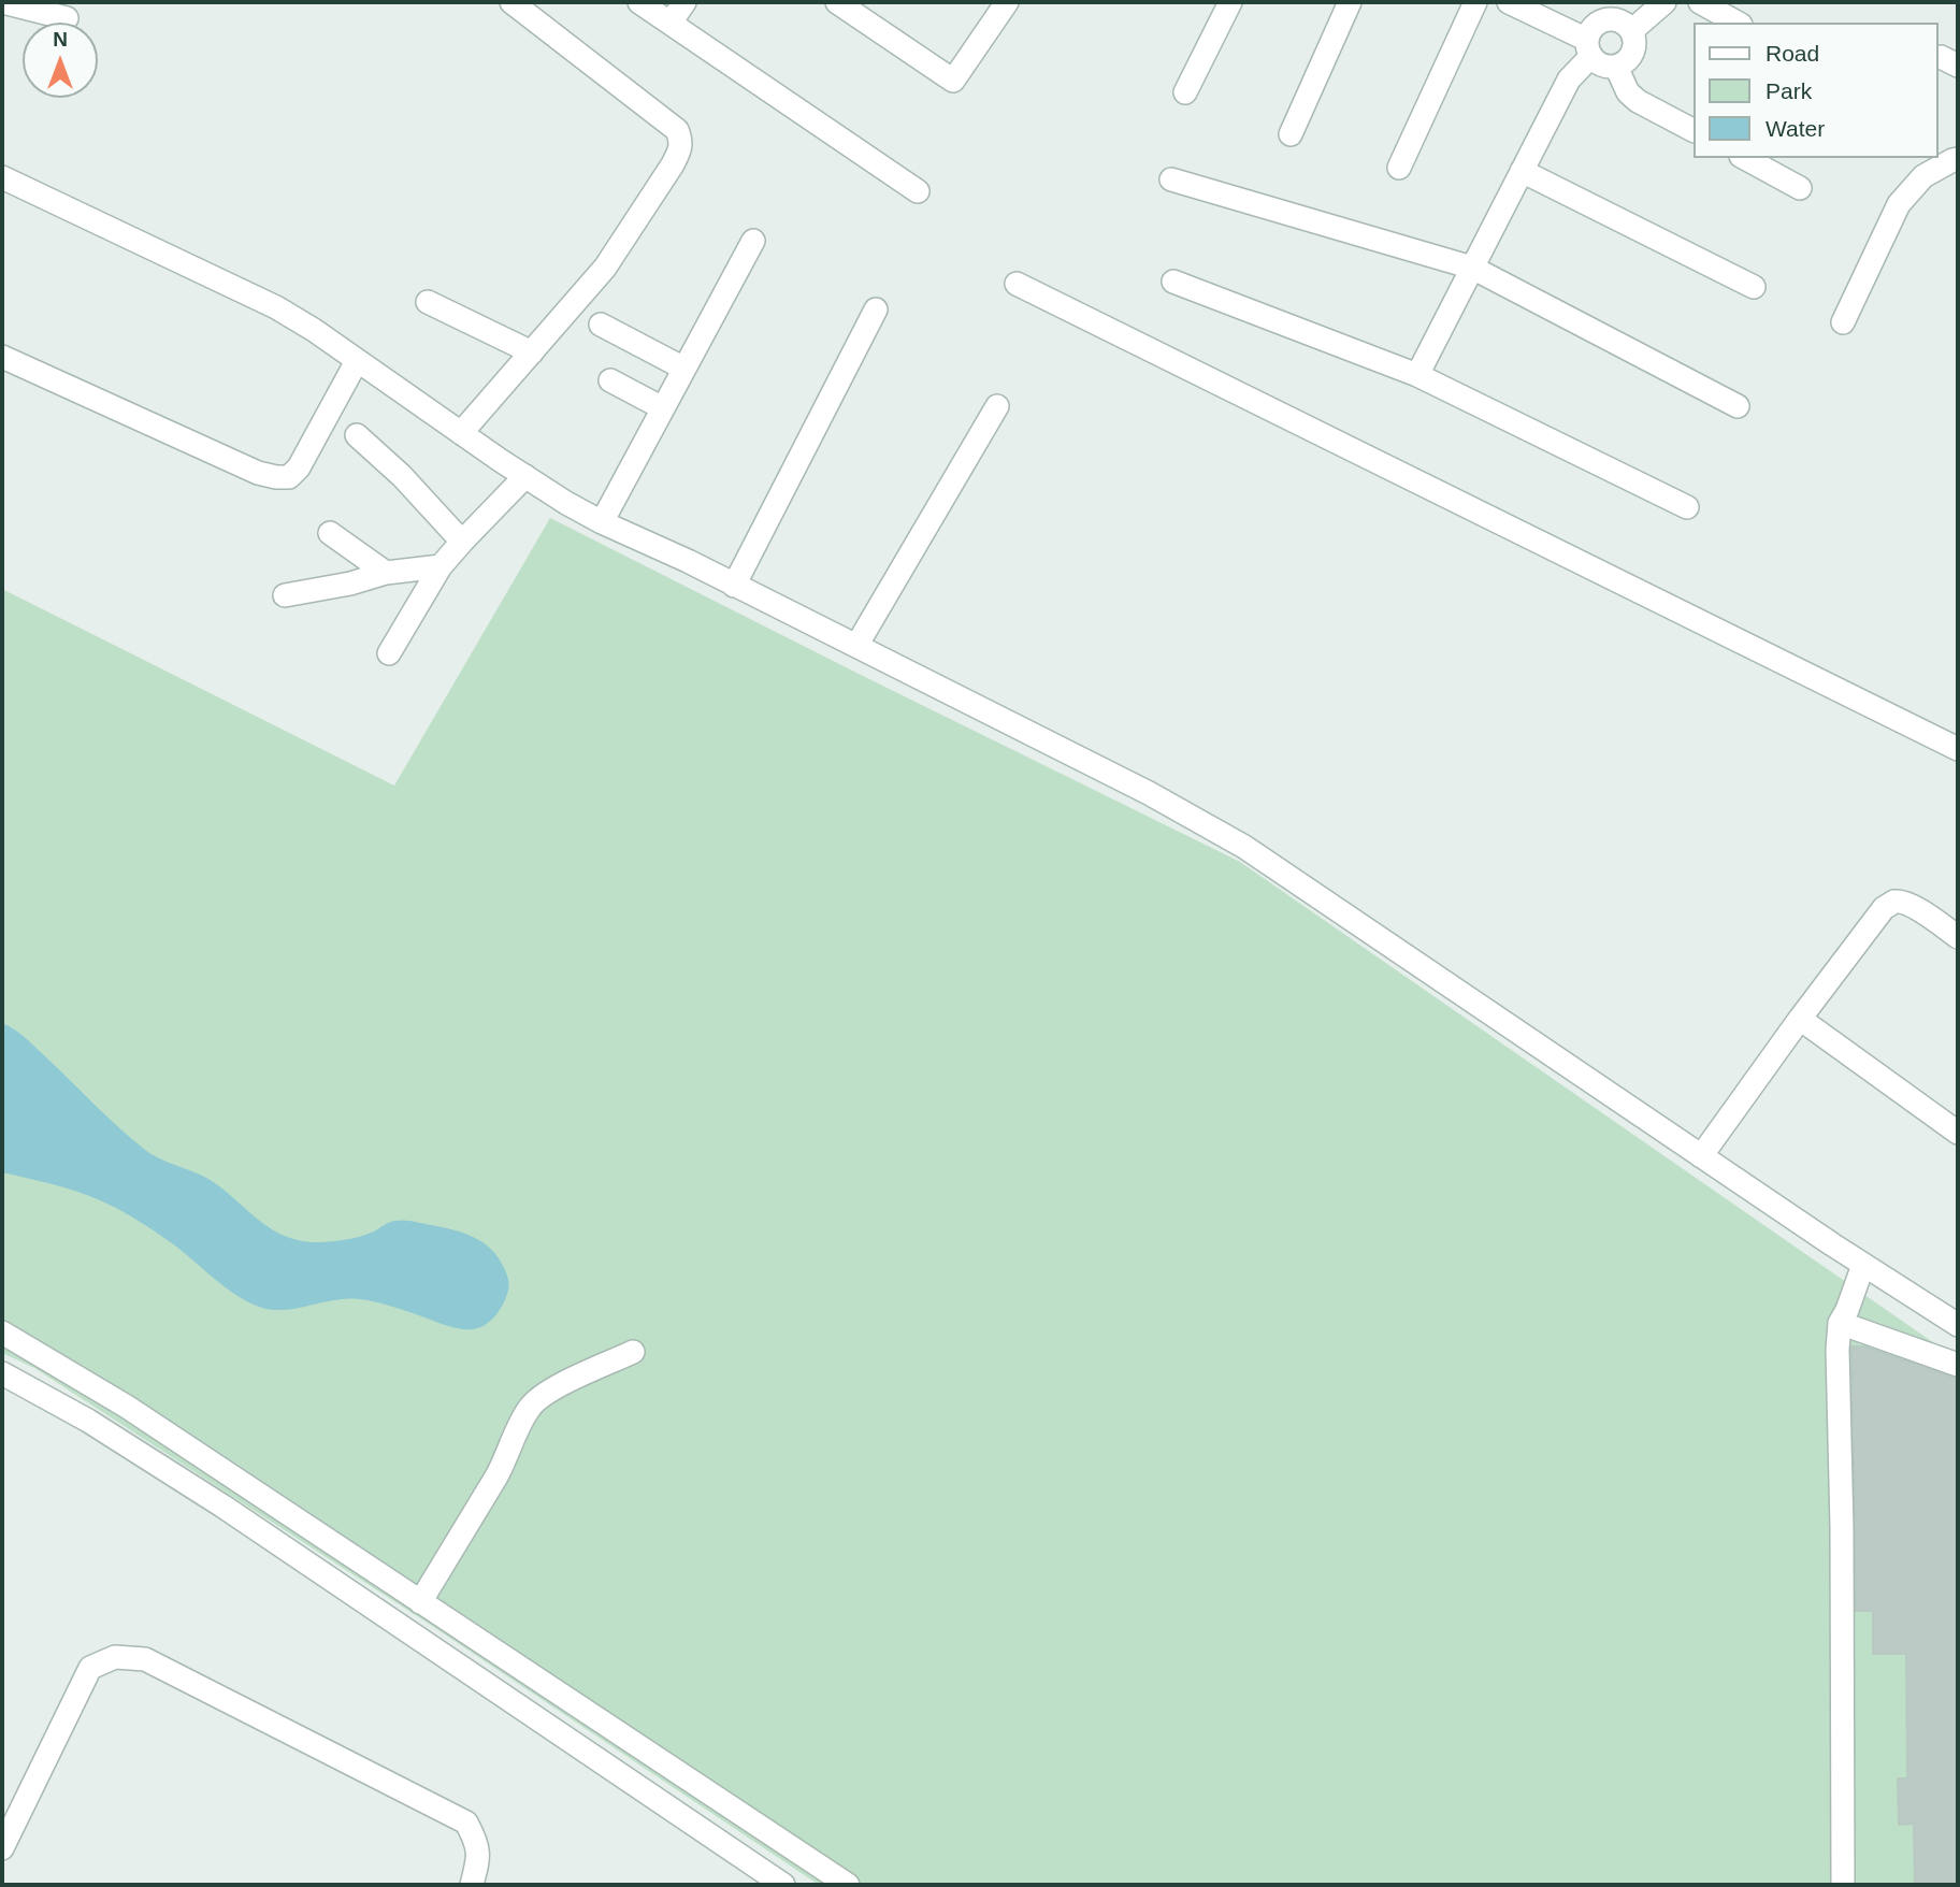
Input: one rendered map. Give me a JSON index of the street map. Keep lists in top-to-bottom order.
{
  "legend": ["Road", "Park", "Water"],
  "north": "top"
}
